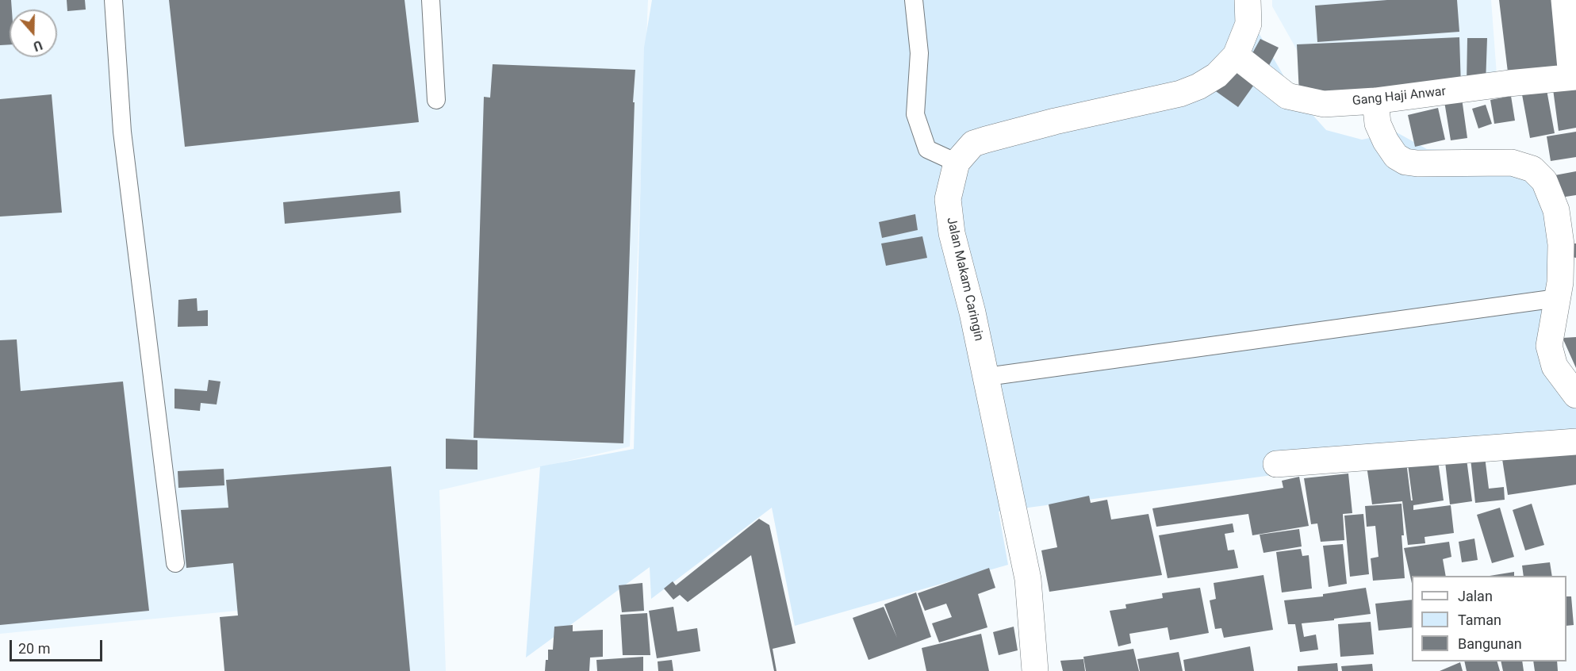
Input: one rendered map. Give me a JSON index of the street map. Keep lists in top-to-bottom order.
{
  "streets": {
    "street": ["Gang Haji Anwar", "Jalan Makam Caringin"]
  },
  "crossings": [
    ["Gang Haji Anwar", "Jalan Makam Caringin"]
  ],
  "legend": ["Jalan", "Taman", "Bangunan"],
  "scale_bar": "20 m",
  "north": "bottom"
}
